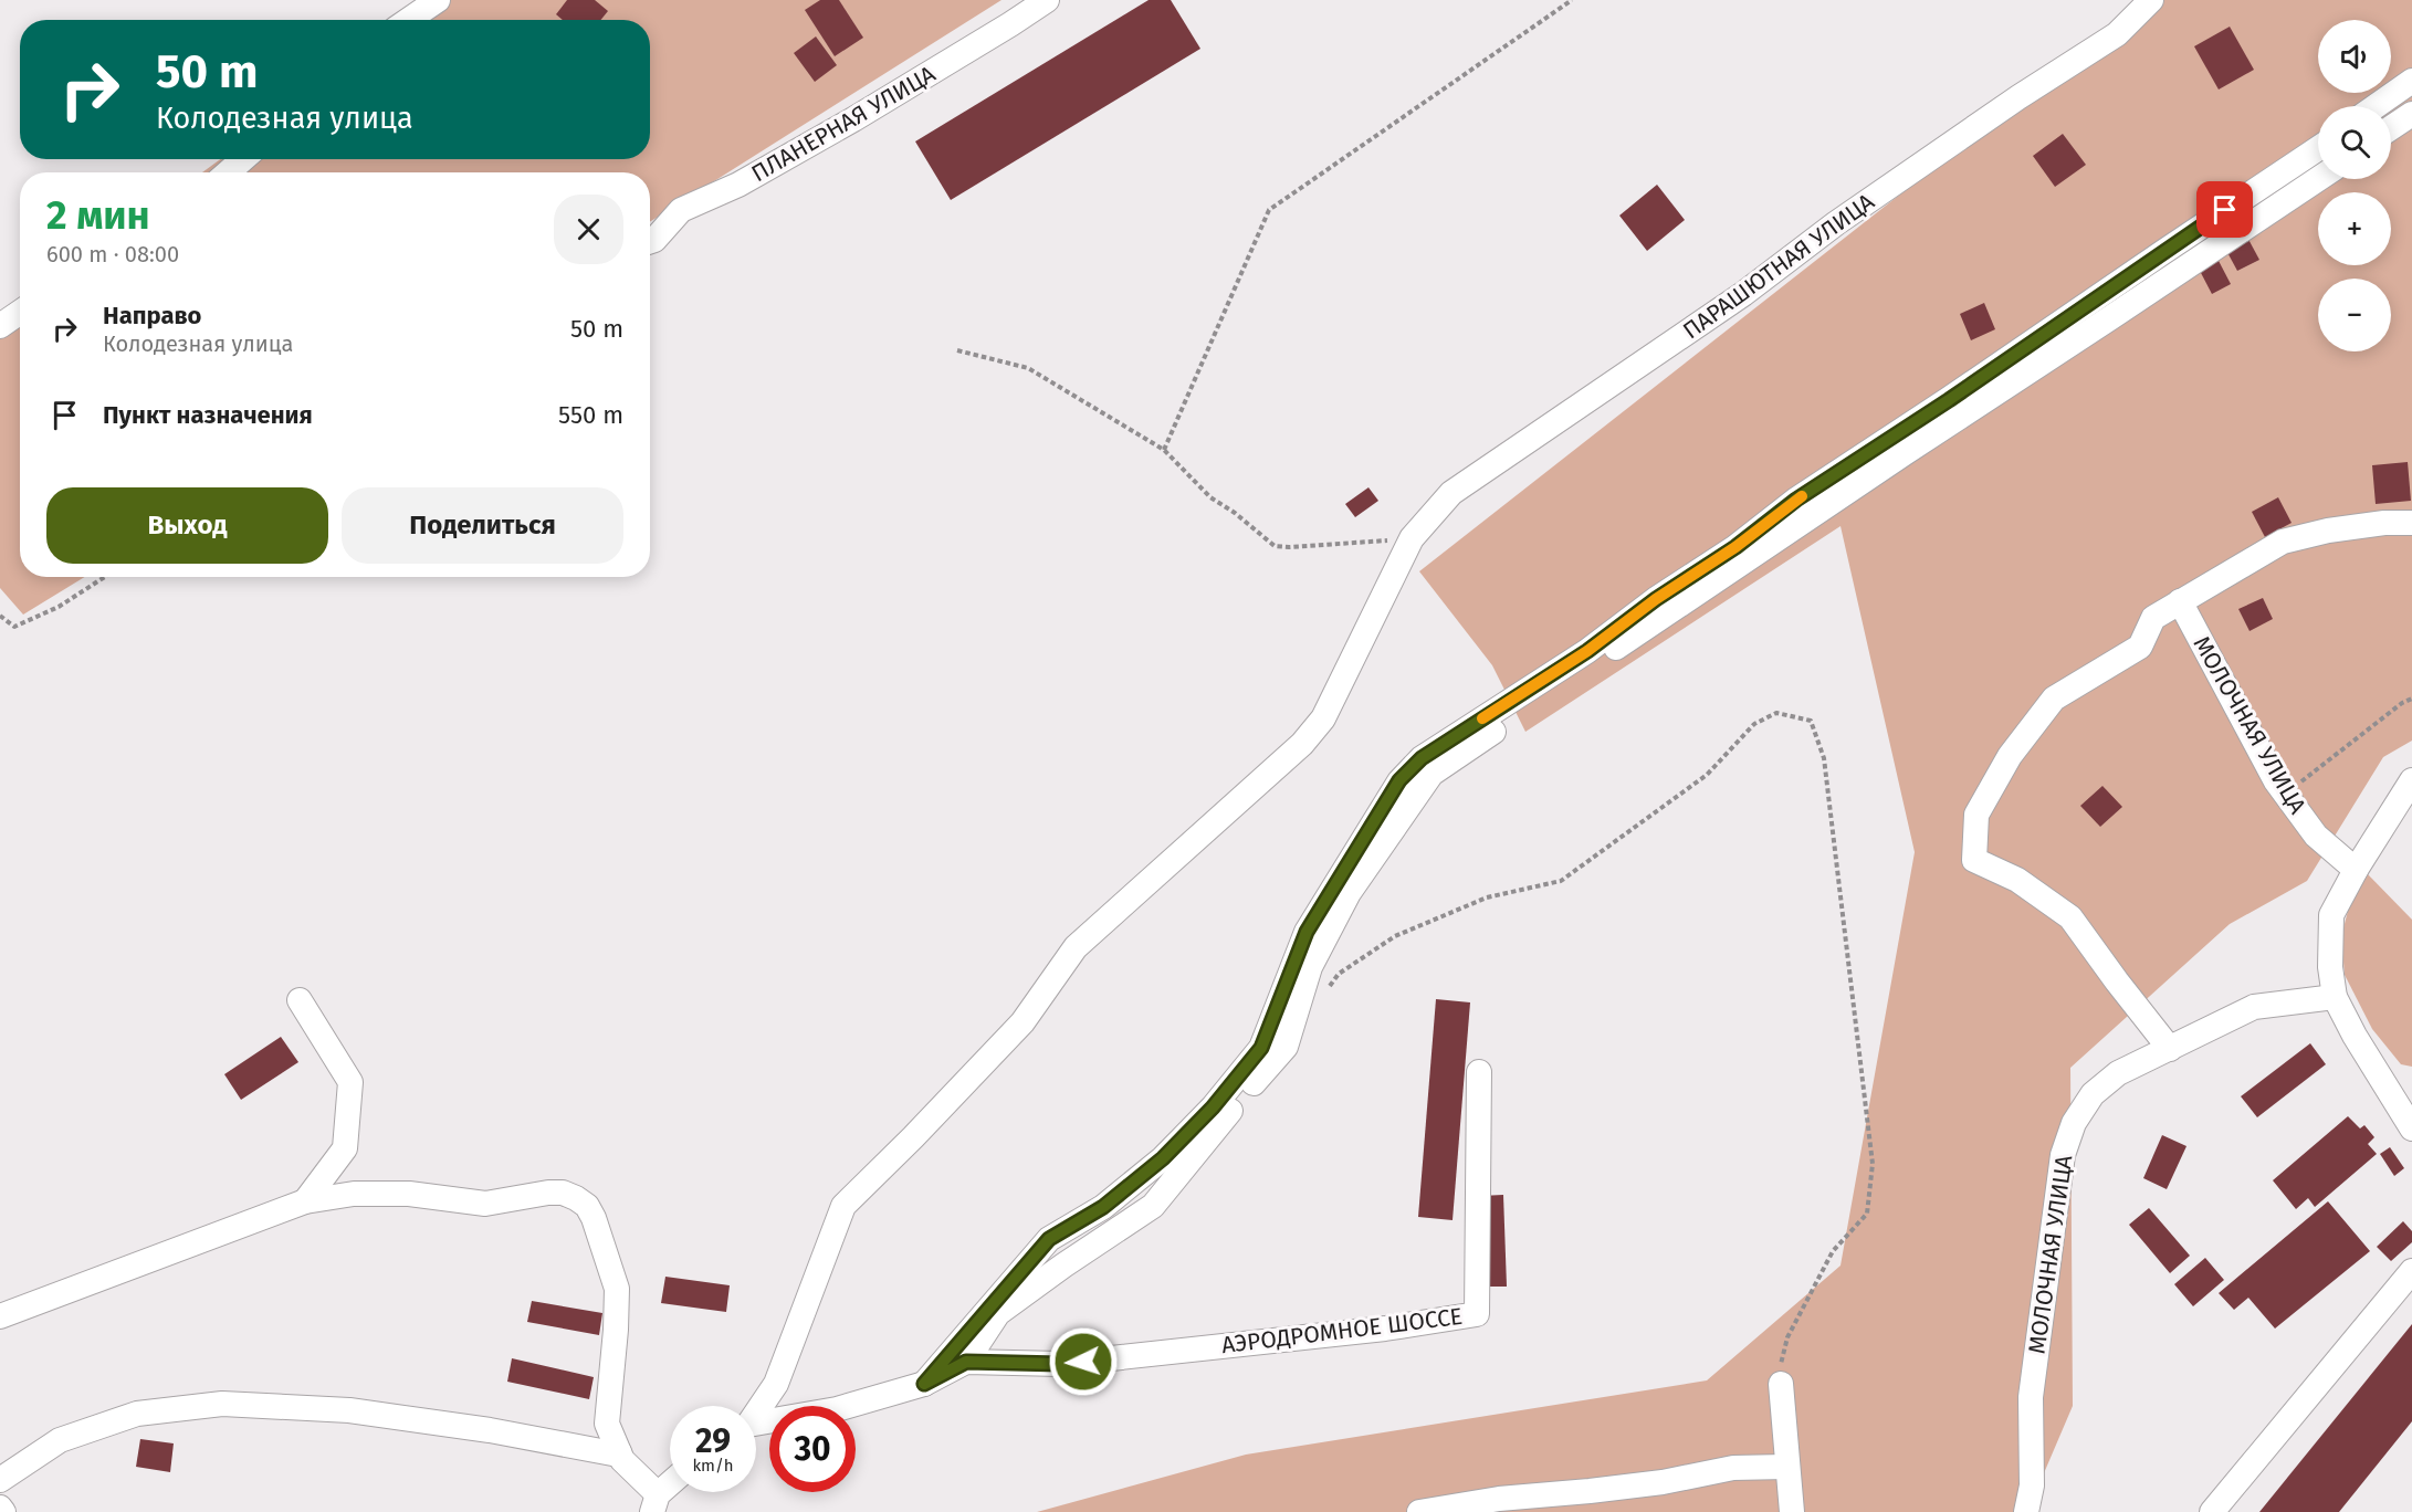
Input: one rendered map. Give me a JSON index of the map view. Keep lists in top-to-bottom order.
{
  "streets": {
    "street": [
      "ПЛАНЕРНАЯ УЛИЦА",
      "ПАРАШЮТНАЯ УЛИЦА",
      "МОЛОЧНАЯ УЛИЦА",
      "АЭРОДРОМНОЕ ШОССЕ"
    ]
  },
  "page": {
    "map_buttons": ["+", "−"],
    "turn": ["50 m", "Колодезная улица"],
    "heading": ["2 мин", "600 m · 08:00"],
    "list": [
      {
        "name": "Направо",
        "note": "Колодезная улица",
        "value": "50 m"
      },
      {
        "name": "Пункт назначения",
        "value": "550 m"
      }
    ],
    "buttons": ["Выход", "Поделиться"],
    "speed": "29 km/h",
    "limit": "30"
  }
}
